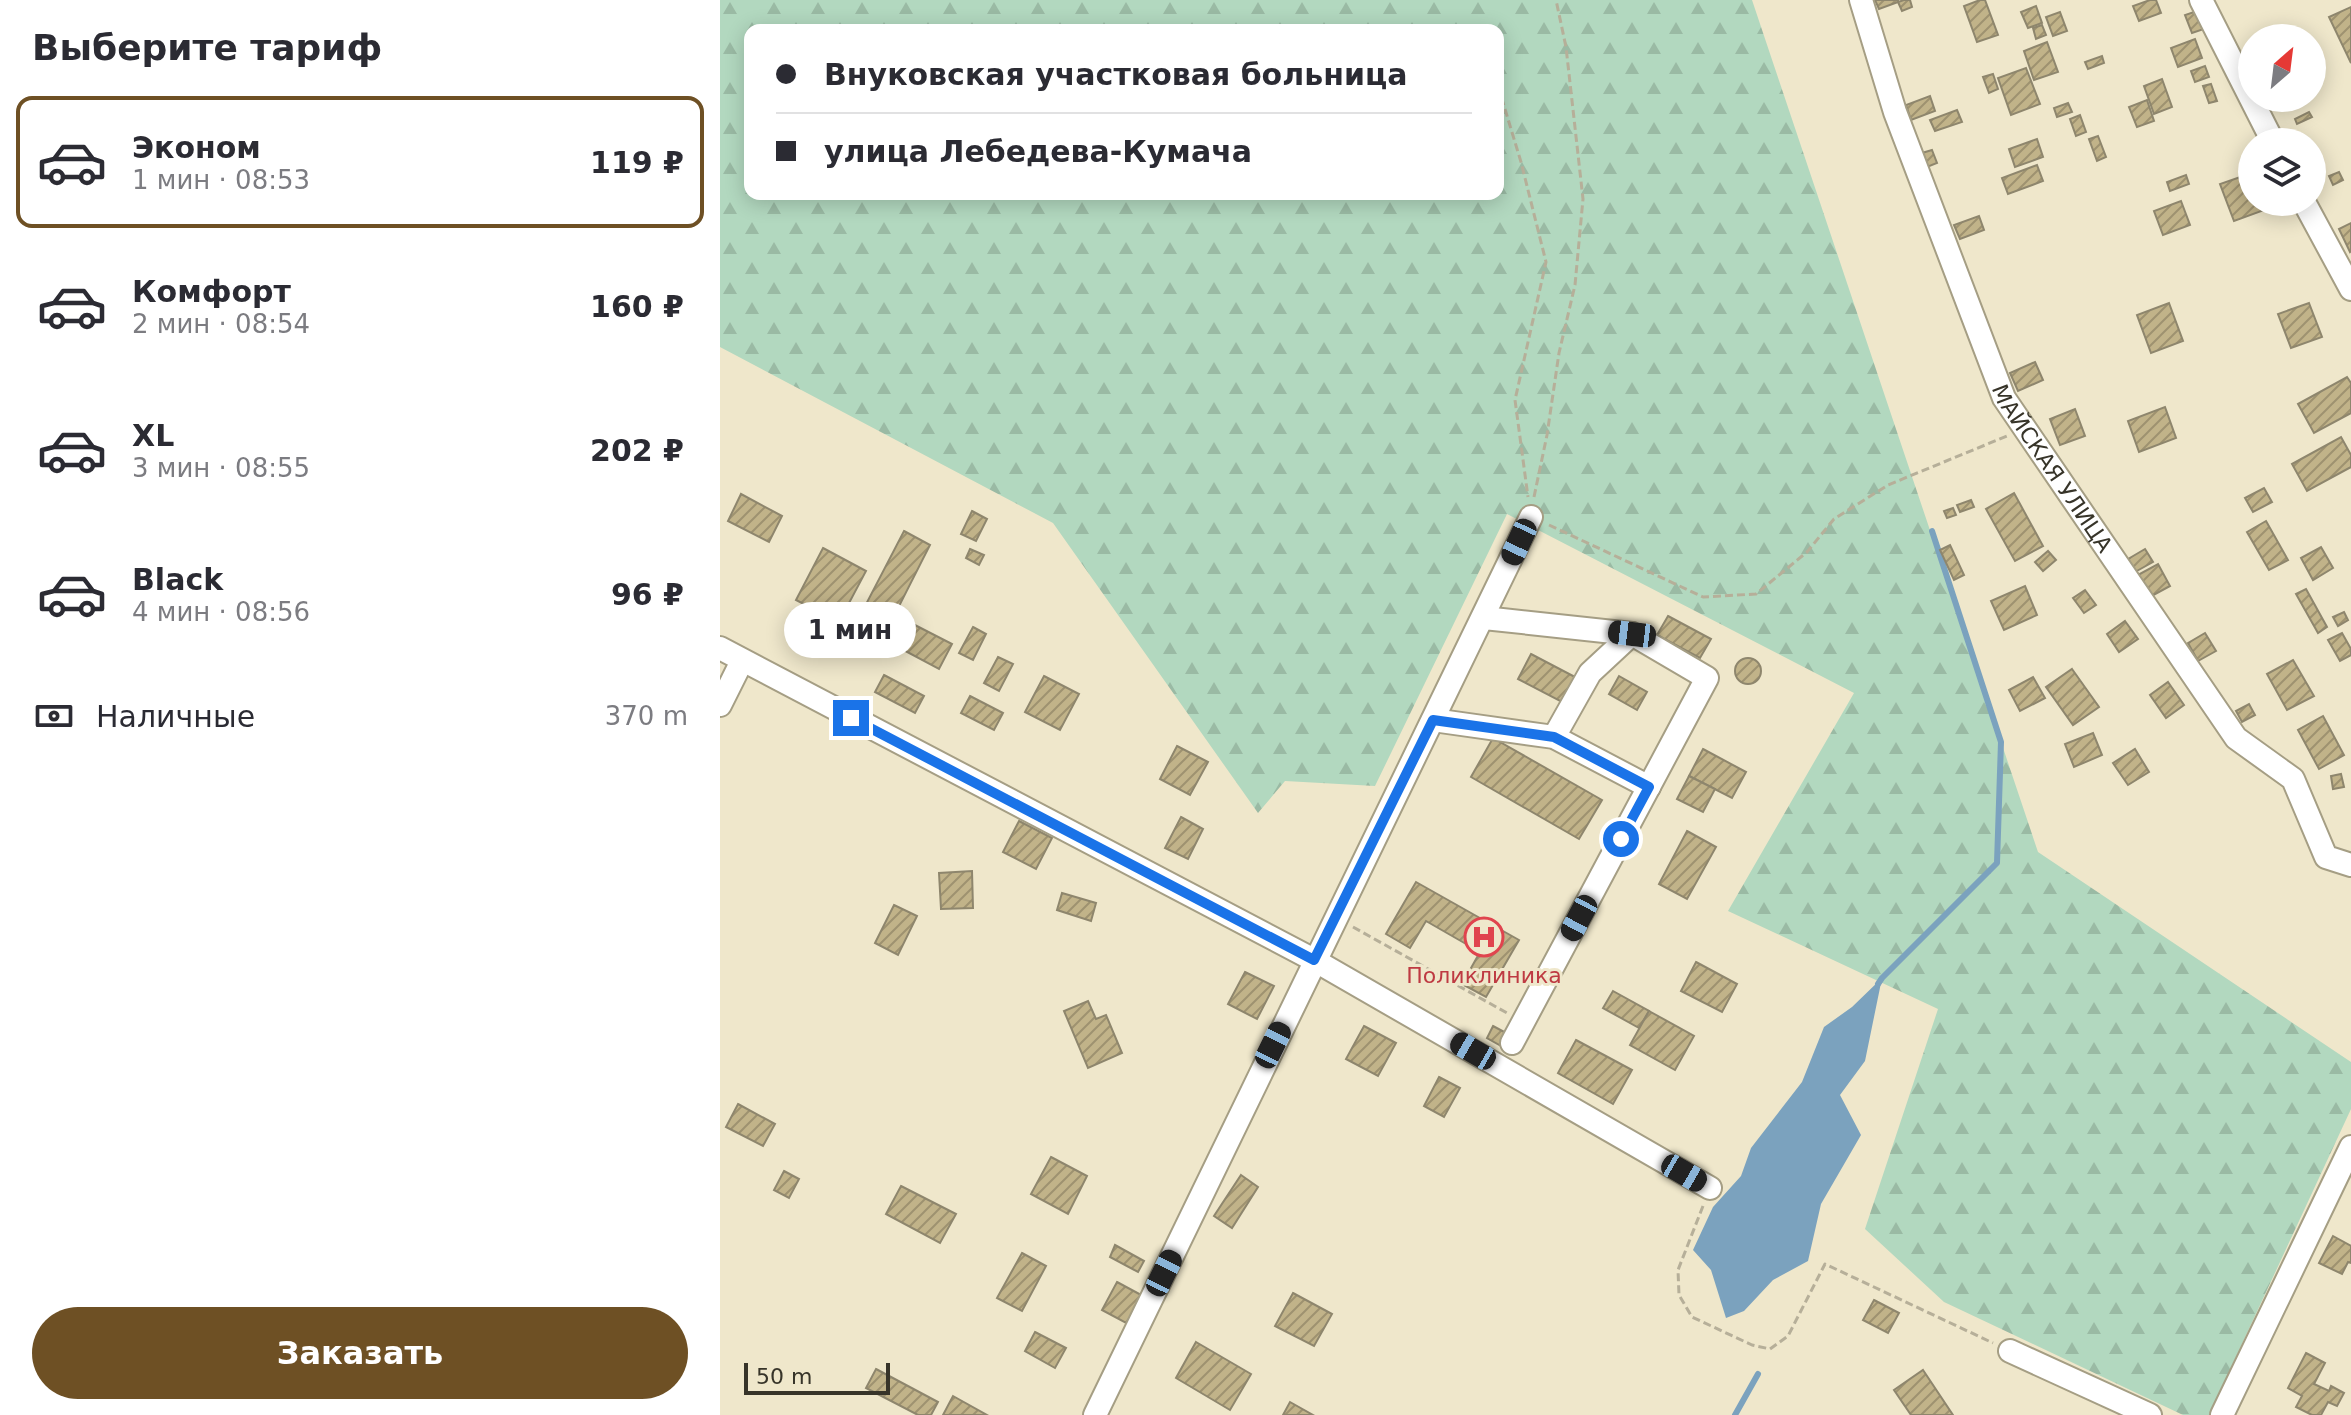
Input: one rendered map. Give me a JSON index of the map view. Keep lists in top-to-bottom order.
{
  "streets": {
    "street": ["МАЙСКАЯ УЛИЦА"]
  },
  "places": {
    "hospital": ["Поликлиника"]
  },
  "scale_bar": "50 m",
  "north": "top right",
  "page": {
    "heading": "Выберите тариф",
    "banner": ["Внуковская участковая больница", "улица Лебедева-Кумача"],
    "list": [
      {
        "name": "Эконом",
        "note": "1 мин · 08:53",
        "value": "119 ₽"
      },
      {
        "name": "Комфорт",
        "note": "2 мин · 08:54",
        "value": "160 ₽"
      },
      {
        "name": "XL",
        "note": "3 мин · 08:55",
        "value": "202 ₽"
      },
      {
        "name": "Black",
        "note": "4 мин · 08:56",
        "value": "96 ₽"
      }
    ],
    "bubble": "1 мин",
    "pay": ["Наличные", "370 m"],
    "buttons": "Заказать",
    "scale": "50 m"
  }
}
